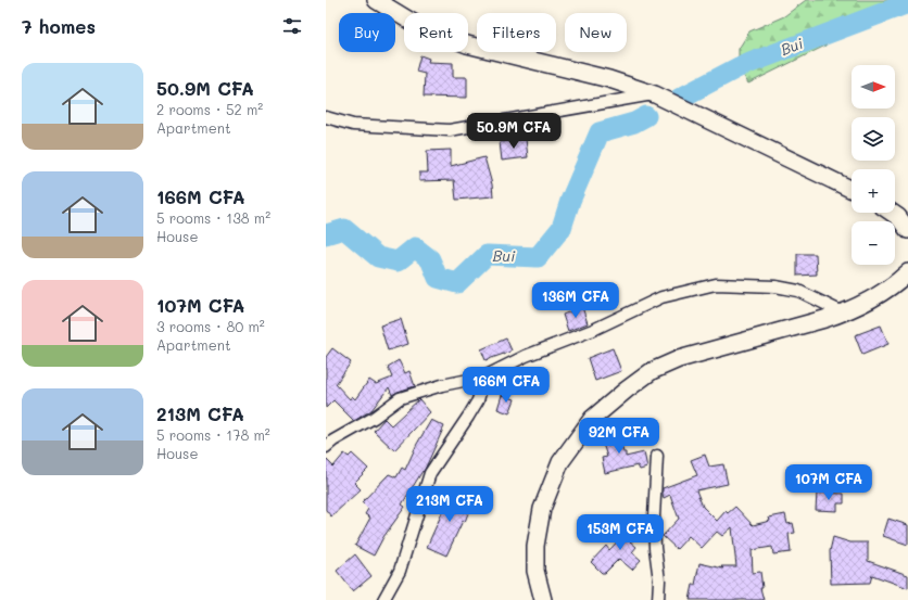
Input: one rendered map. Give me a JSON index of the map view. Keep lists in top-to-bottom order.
{
  "water": ["Bui"],
  "north": "right",
  "page": {
    "heading": "7 homes",
    "chip": [
      "Buy",
      "Rent",
      "Filters",
      "New"
    ],
    "list": [
      {
        "name": "50.9M CFA",
        "note": "2 rooms · 52 m² · Apartment"
      },
      {
        "name": "166M CFA",
        "note": "5 rooms · 138 m² · House"
      },
      {
        "name": "107M CFA",
        "note": "3 rooms · 80 m² · Apartment"
      },
      {
        "name": "213M CFA",
        "note": "5 rooms · 178 m² · House"
      }
    ],
    "map_buttons": ["+", "−"],
    "price": [
      "50.9M CFA",
      "136M CFA",
      "166M CFA",
      "92M CFA",
      "107M CFA",
      "213M CFA",
      "153M CFA"
    ]
  }
}
